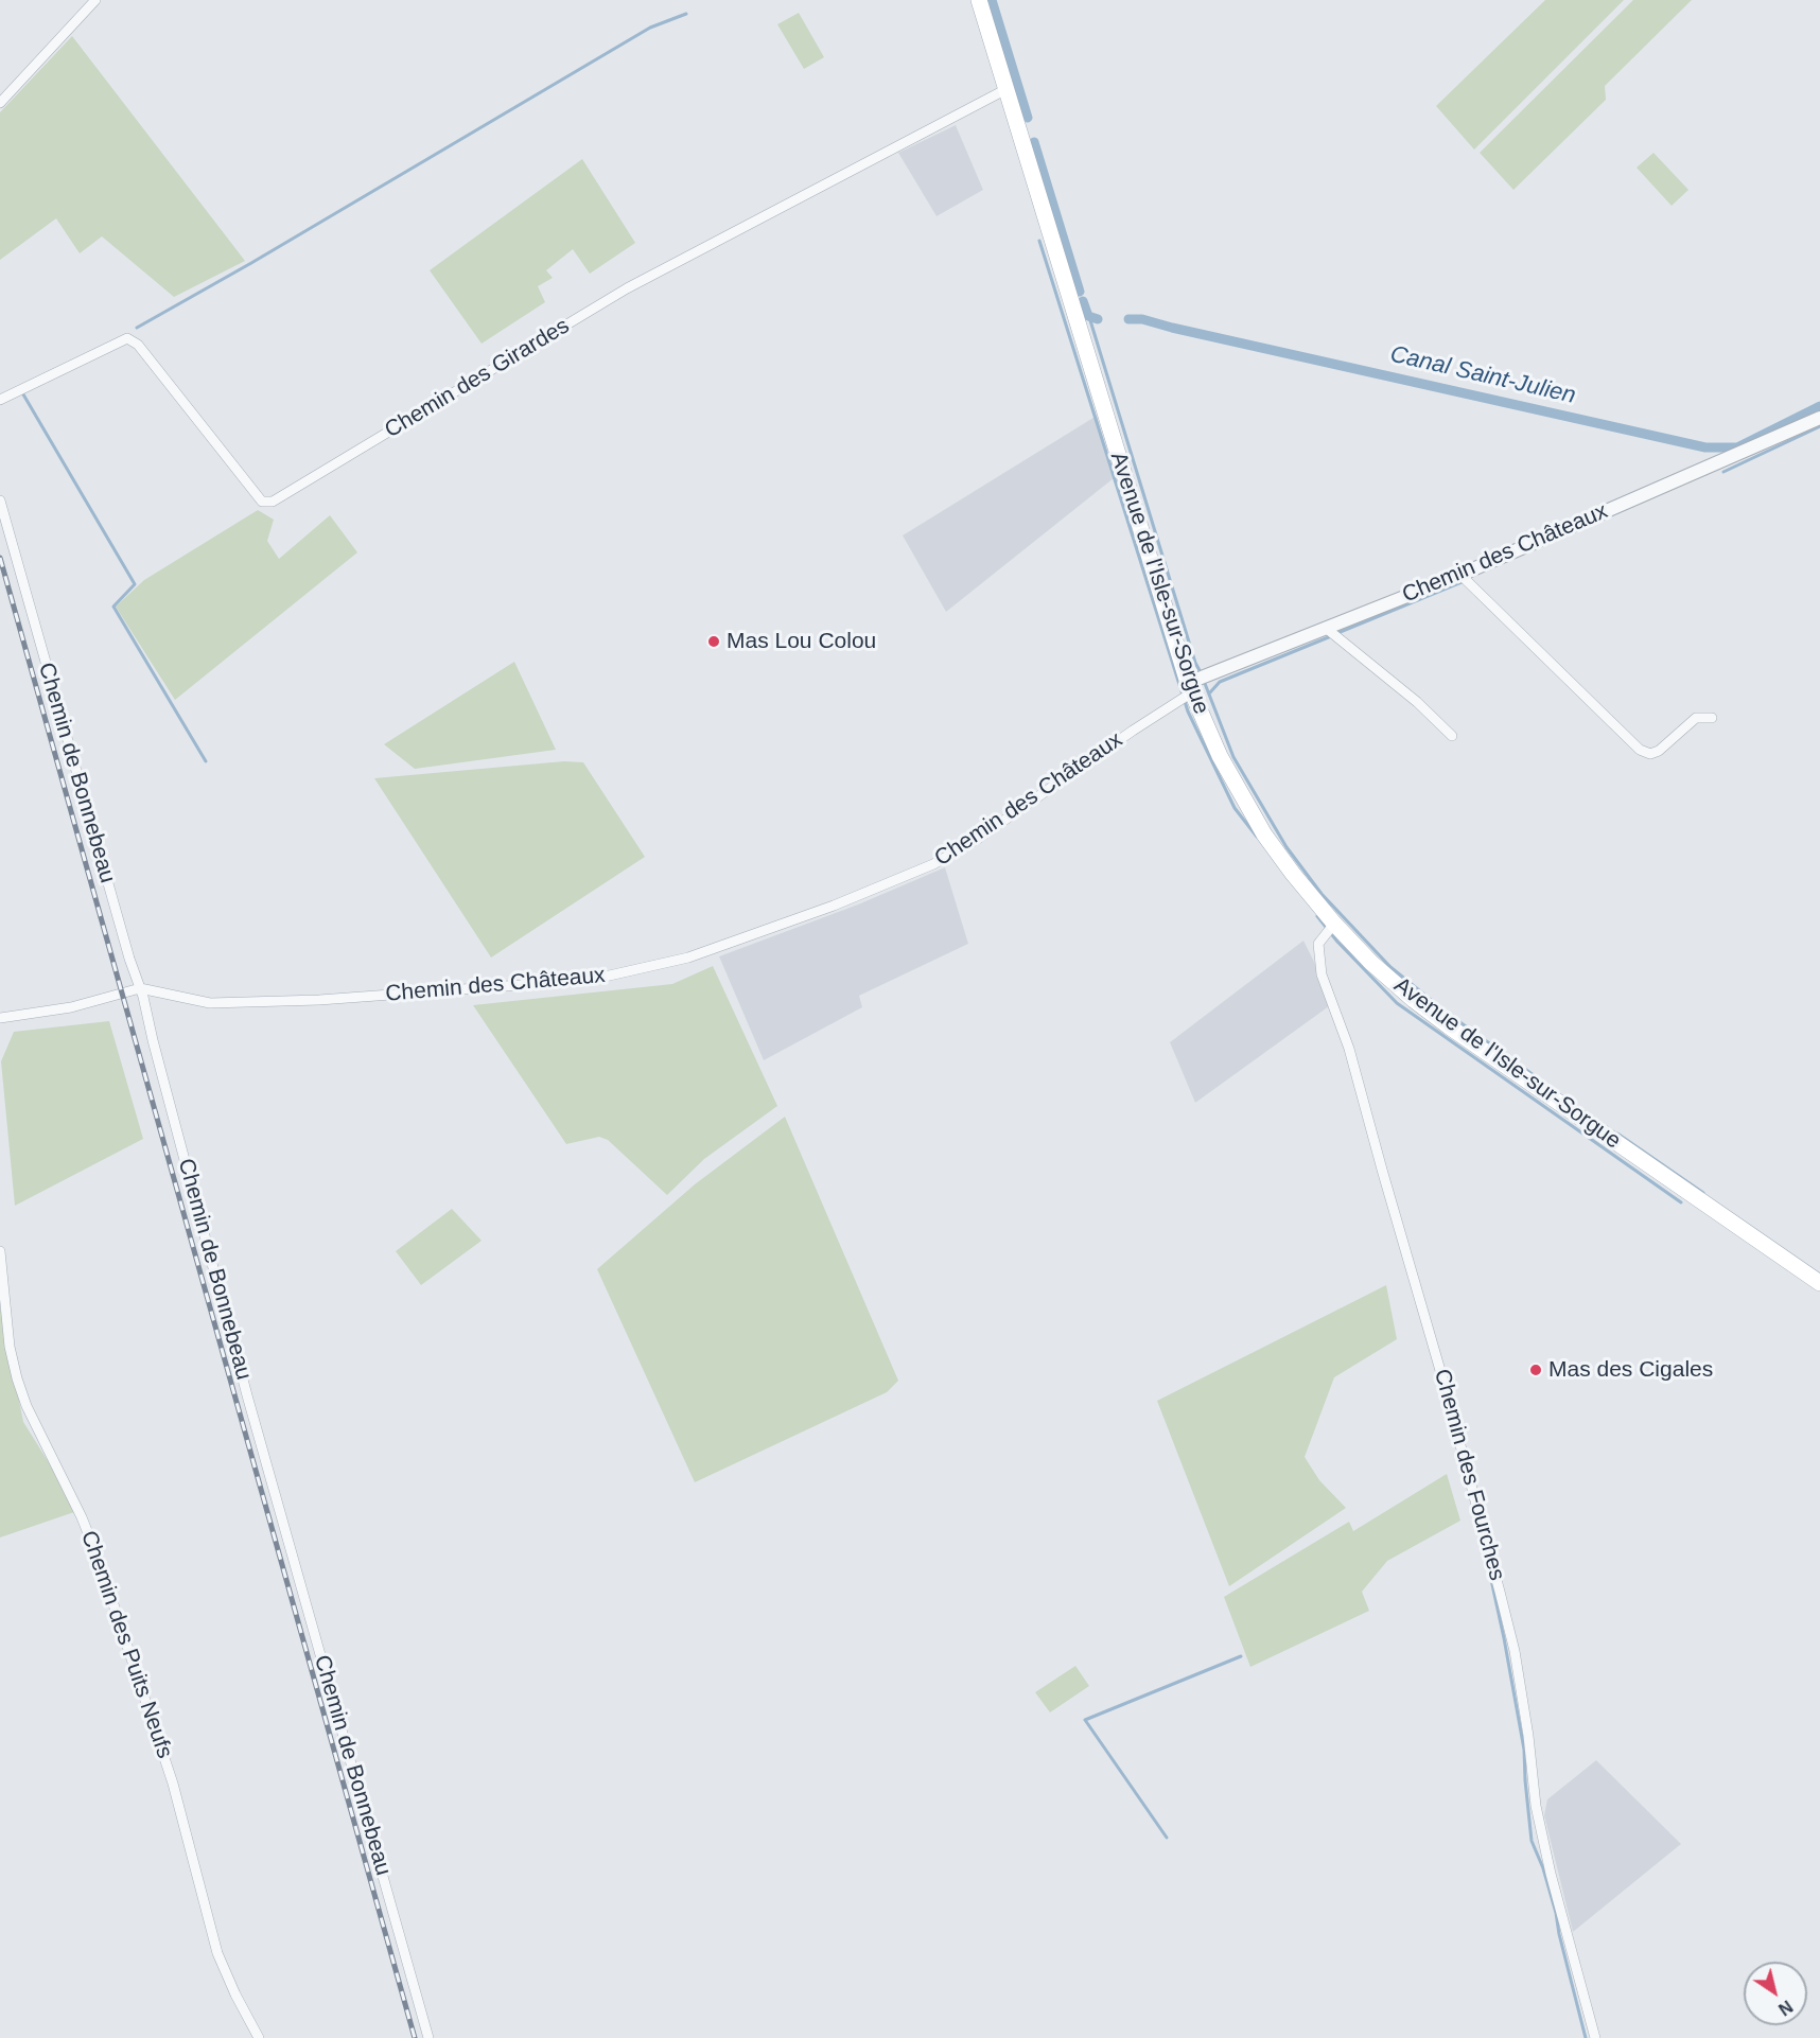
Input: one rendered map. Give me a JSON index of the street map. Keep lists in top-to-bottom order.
{
  "streets": {
    "main road": ["Avenue de l'Isle-sur-Sorgue"],
    "street": [
      "Chemin des Girardes",
      "Chemin des Châteaux",
      "Chemin de Bonnebeau",
      "Chemin des Fourches",
      "Chemin des Puits Neufs"
    ]
  },
  "crossings": [
    ["Chemin des Girardes", "Avenue de l'Isle-sur-Sorgue"],
    ["Chemin des Châteaux", "Avenue de l'Isle-sur-Sorgue"],
    ["Chemin des Châteaux", "Chemin de Bonnebeau"],
    ["Avenue de l'Isle-sur-Sorgue", "Chemin des Fourches"]
  ],
  "water": ["Canal Saint-Julien"],
  "places": ["Mas Lou Colou", "Mas des Cigales"],
  "north": "bottom right"
}
